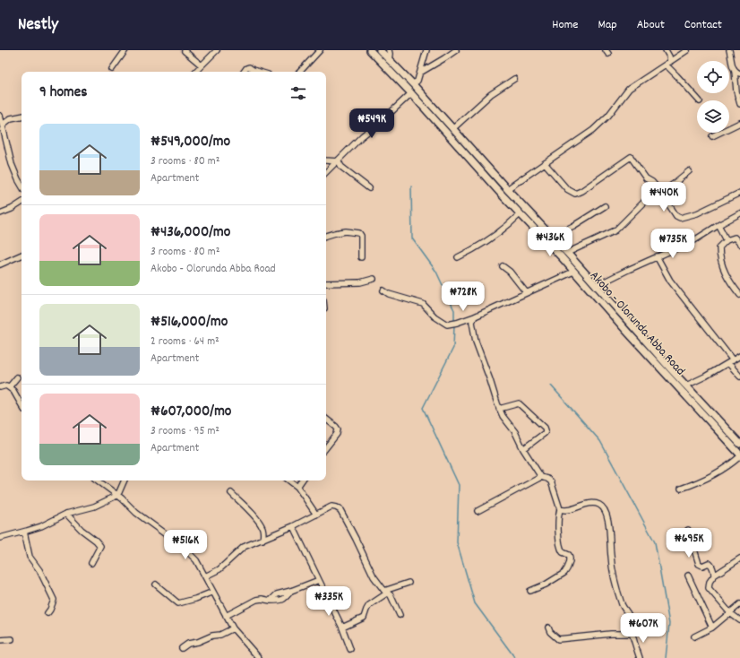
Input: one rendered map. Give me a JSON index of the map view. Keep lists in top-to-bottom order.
{
  "streets": {
    "main road": ["Akobo - Olorunda Abba Road"]
  },
  "page": {
    "header": "Nestly",
    "nav": [
      "Home",
      "Map",
      "About",
      "Contact"
    ],
    "heading": "9 homes",
    "price": [
      "₦549K",
      "₦440K",
      "₦436K",
      "₦735K",
      "₦728K",
      "₦695K",
      "₦516K",
      "₦335K",
      "₦607K"
    ],
    "list": [
      {
        "name": "₦549,000/mo",
        "note": "3 rooms · 80 m² · Apartment"
      },
      {
        "name": "₦436,000/mo",
        "note": "3 rooms · 80 m² · Akobo - Olorunda Abba Road"
      },
      {
        "name": "₦516,000/mo",
        "note": "2 rooms · 64 m² · Apartment"
      },
      {
        "name": "₦607,000/mo",
        "note": "3 rooms · 95 m² · Apartment"
      }
    ]
  }
}
